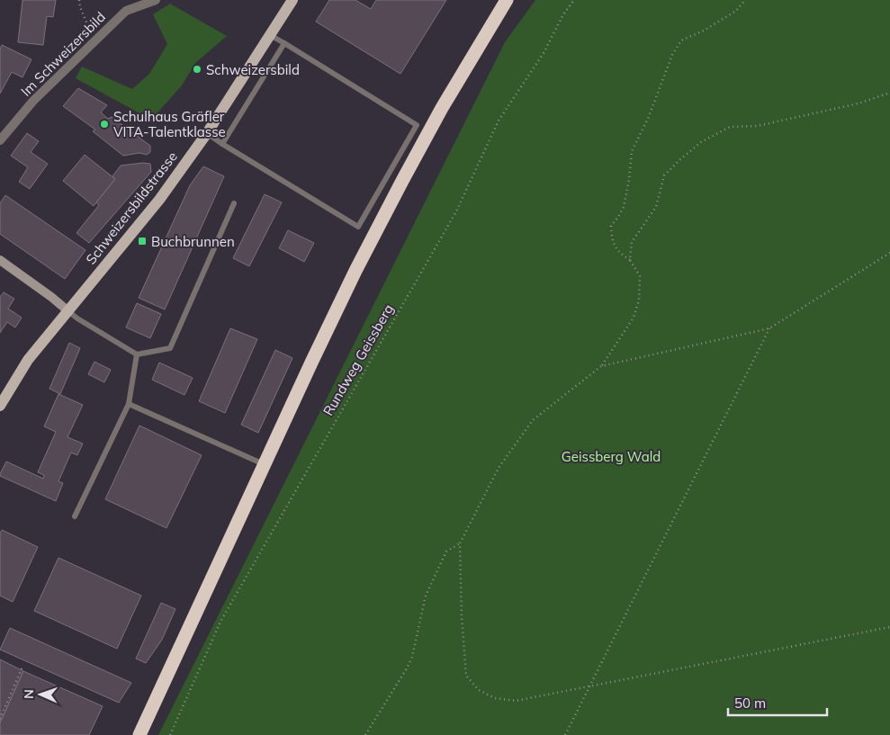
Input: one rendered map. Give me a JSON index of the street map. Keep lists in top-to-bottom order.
{
  "streets": {
    "main road": ["Schweizersbildstrasse"],
    "street": ["Im Schweizersbild"],
    "path": ["Rundweg Geissberg"]
  },
  "parks": ["Geissberg Wald"],
  "places": {
    "other": ["Schweizersbild", "Schulhaus Gräfler VITA-Talentklasse"],
    "transit": ["Buchbrunnen"]
  },
  "scale_bar": "50 m",
  "north": "left"
}
